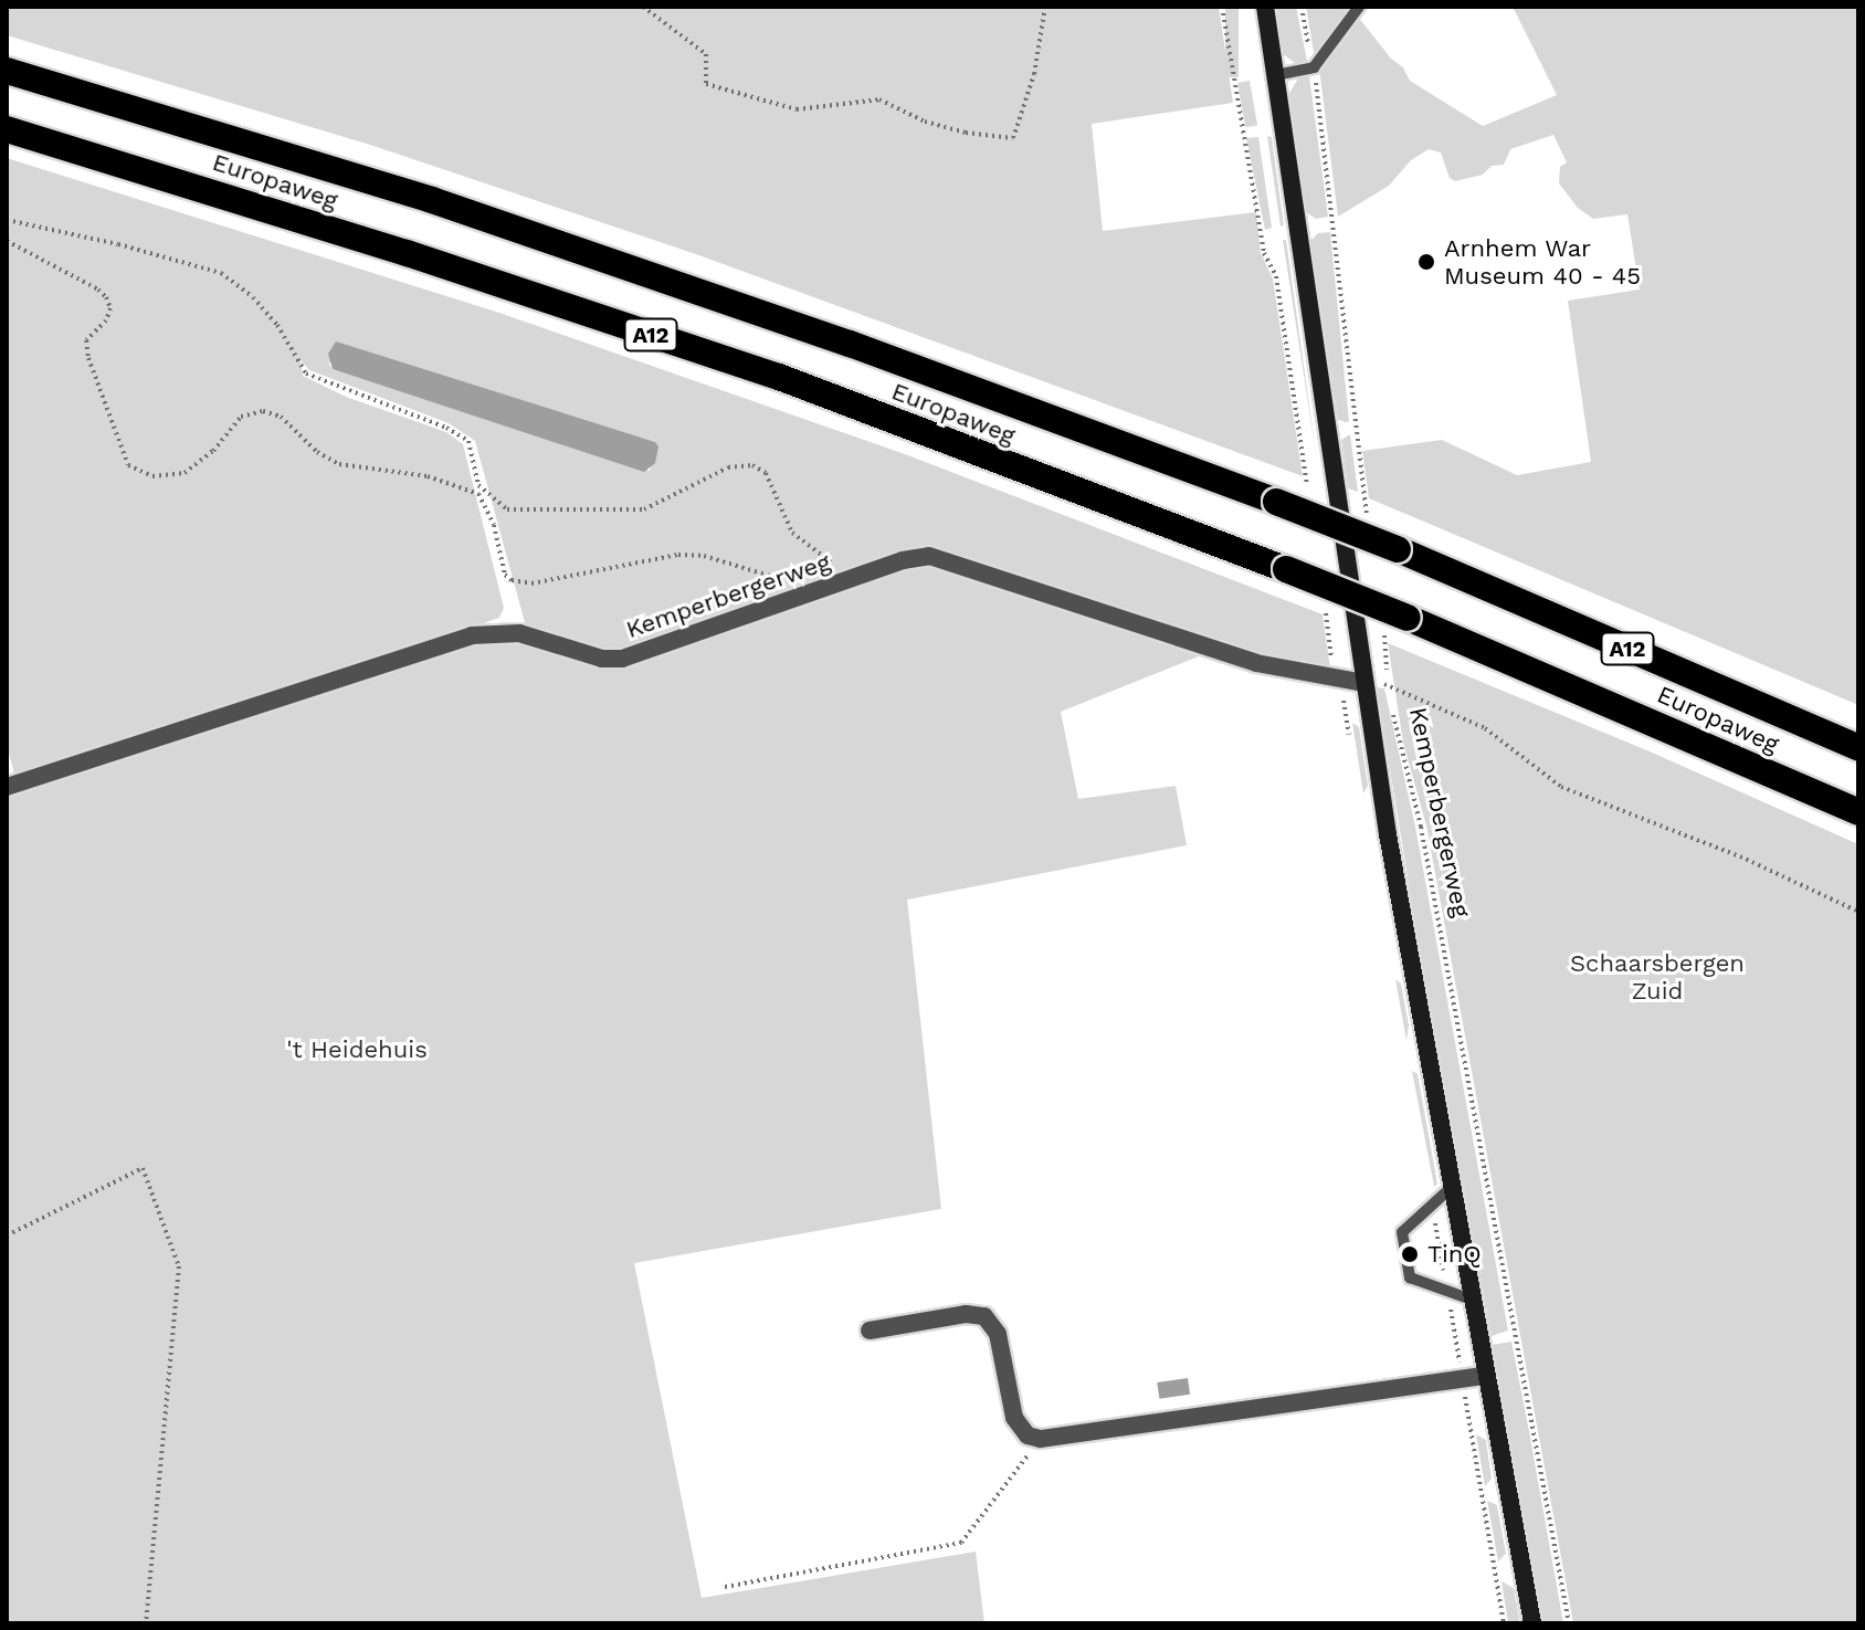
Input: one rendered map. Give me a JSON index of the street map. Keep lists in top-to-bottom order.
{
  "streets": {
    "highway": ["Europaweg", "A12"],
    "main road": ["Kemperbergerweg"]
  },
  "parks": ["Schaarsbergen Zuid", "'t Heidehuis"],
  "places": ["Arnhem War Museum 40 - 45", "TinQ"]
}
